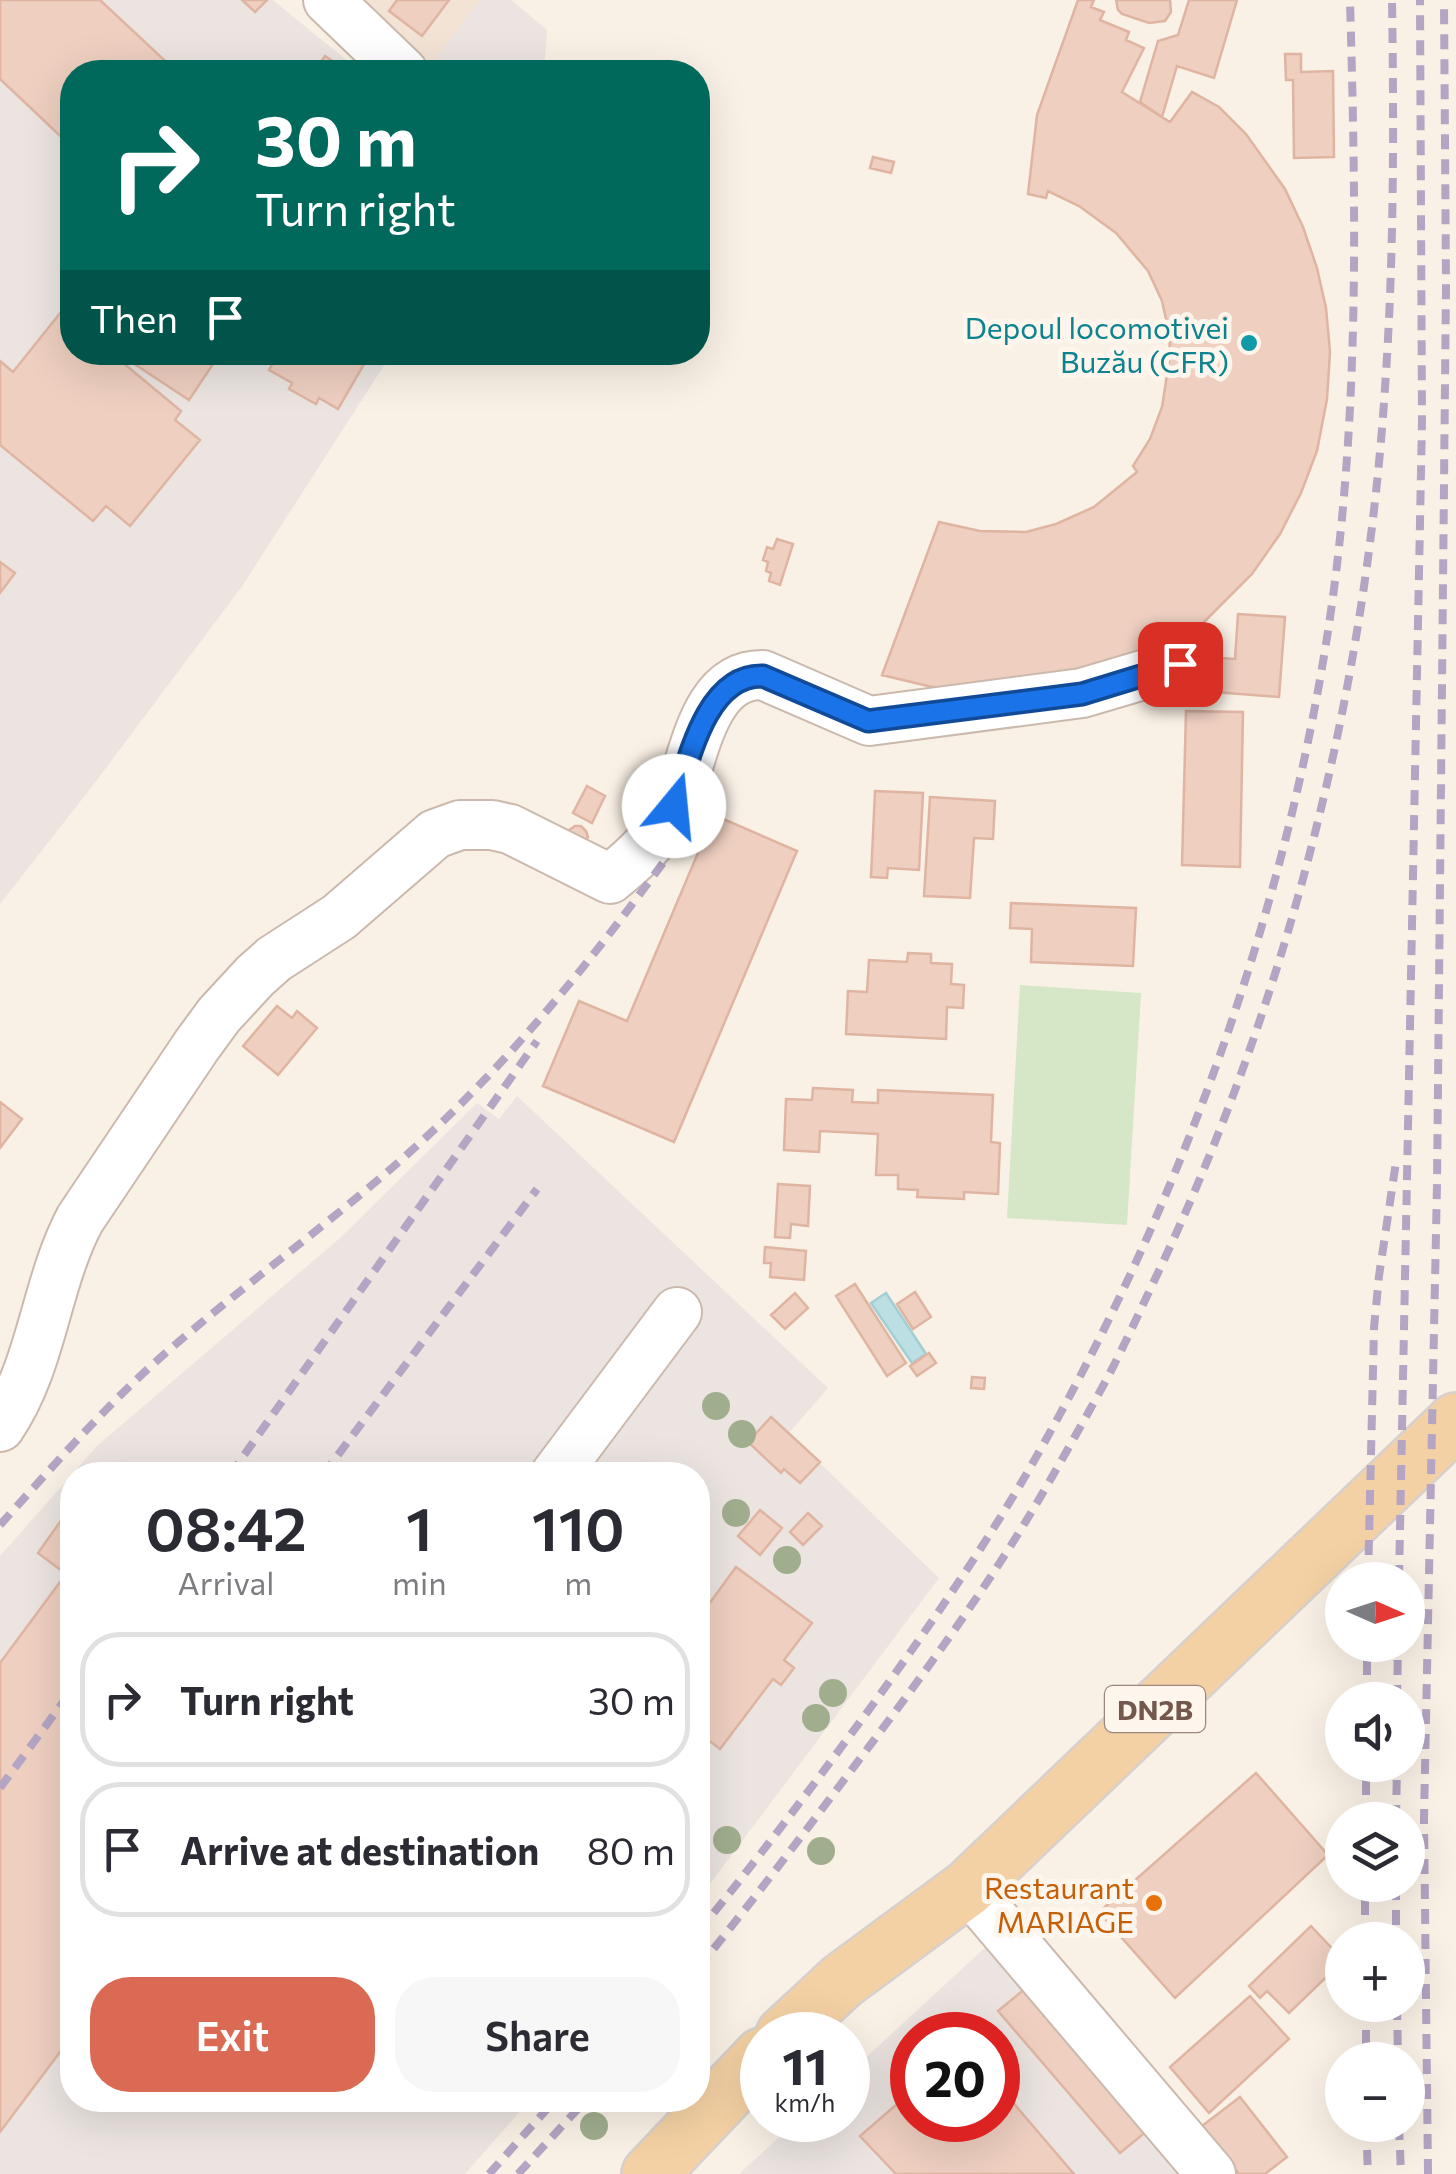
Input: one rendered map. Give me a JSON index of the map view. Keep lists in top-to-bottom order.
{
  "streets": {
    "main road": ["DN2B"]
  },
  "places": ["Depoul locomotivei Buzău (CFR)", "Restaurant MARIAGE"],
  "north": "right",
  "page": {
    "turn": ["30 m", "Turn right"],
    "then": "Then",
    "eta": [
      "08:42",
      "Arrival",
      "1",
      "min",
      "110",
      "m"
    ],
    "map_buttons": ["+", "−"],
    "list": [
      {
        "name": "Turn right",
        "value": "30 m"
      },
      {
        "name": "Arrive at destination",
        "value": "80 m"
      }
    ],
    "buttons": ["Exit", "Share"],
    "speed": "11 km/h",
    "limit": "20"
  }
}
